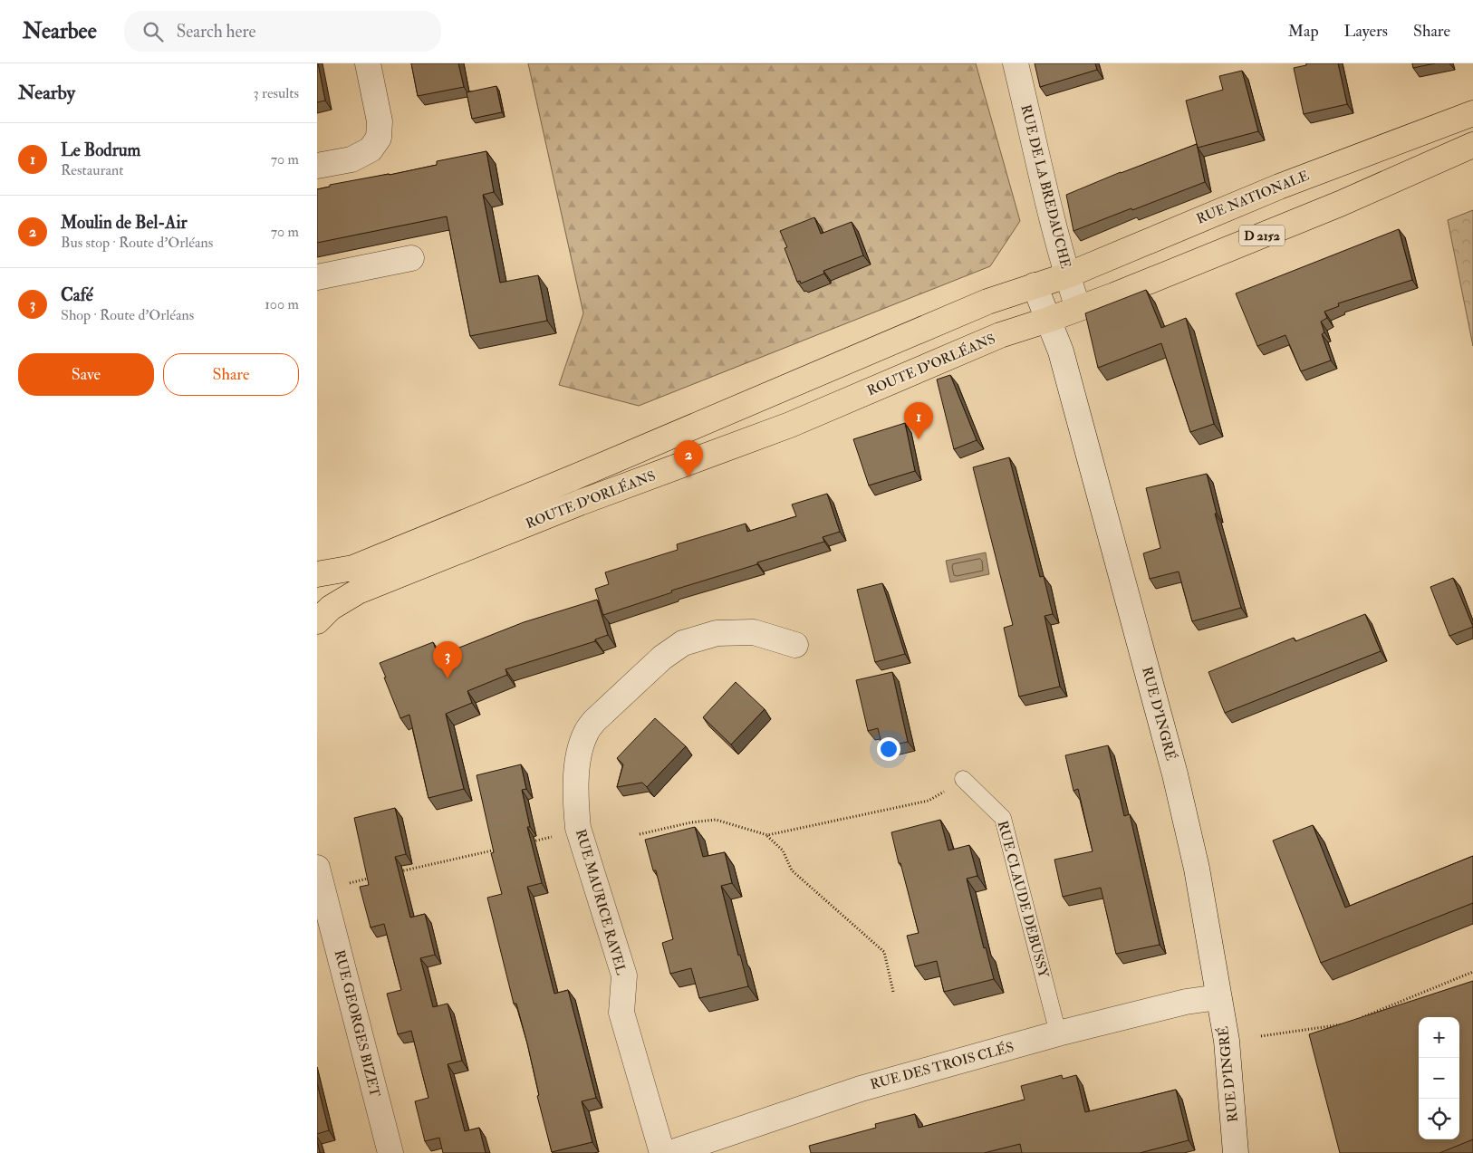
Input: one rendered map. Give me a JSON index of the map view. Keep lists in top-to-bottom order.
{
  "streets": {
    "main road": ["RUE NATIONALE", "D 2152", "ROUTE D'ORLÉANS"],
    "street": [
      "RUE DE LA BREDAUCHE",
      "RUE D'INGRÉ",
      "RUE MAURICE RAVEL",
      "RUE GEORGES BIZET",
      "RUE DES TROIS CLÉS"
    ],
    "lane": ["RUE CLAUDE DEBUSSY"]
  },
  "crossings": [
    ["RUE DE LA BREDAUCHE", "RUE NATIONALE"],
    ["RUE DE LA BREDAUCHE", "D 2152"],
    ["RUE NATIONALE", "ROUTE D'ORLÉANS"],
    ["RUE NATIONALE", "RUE D'INGRÉ"],
    ["D 2152", "ROUTE D'ORLÉANS"],
    ["D 2152", "RUE D'INGRÉ"],
    ["ROUTE D'ORLÉANS", "RUE D'INGRÉ"],
    ["RUE D'INGRÉ", "RUE DES TROIS CLÉS"],
    ["RUE CLAUDE DEBUSSY", "RUE DES TROIS CLÉS"]
  ],
  "page": {
    "header": "Nearbee",
    "search": "Search here",
    "nav": ["Map", "Layers", "Share"],
    "heading": ["Nearby", "3 results"],
    "list": [
      {
        "mark": "1",
        "name": "Le Bodrum",
        "note": "Restaurant",
        "value": "70 m"
      },
      {
        "mark": "2",
        "name": "Moulin de Bel-Air",
        "note": "Bus stop · Route d'Orléans",
        "value": "70 m"
      },
      {
        "mark": "3",
        "name": "Café",
        "note": "Shop · Route d'Orléans",
        "value": "100 m"
      }
    ],
    "buttons": ["Save", "Share"],
    "pins": ["1", "2", "3"],
    "map_buttons": ["+", "−"]
  }
}
